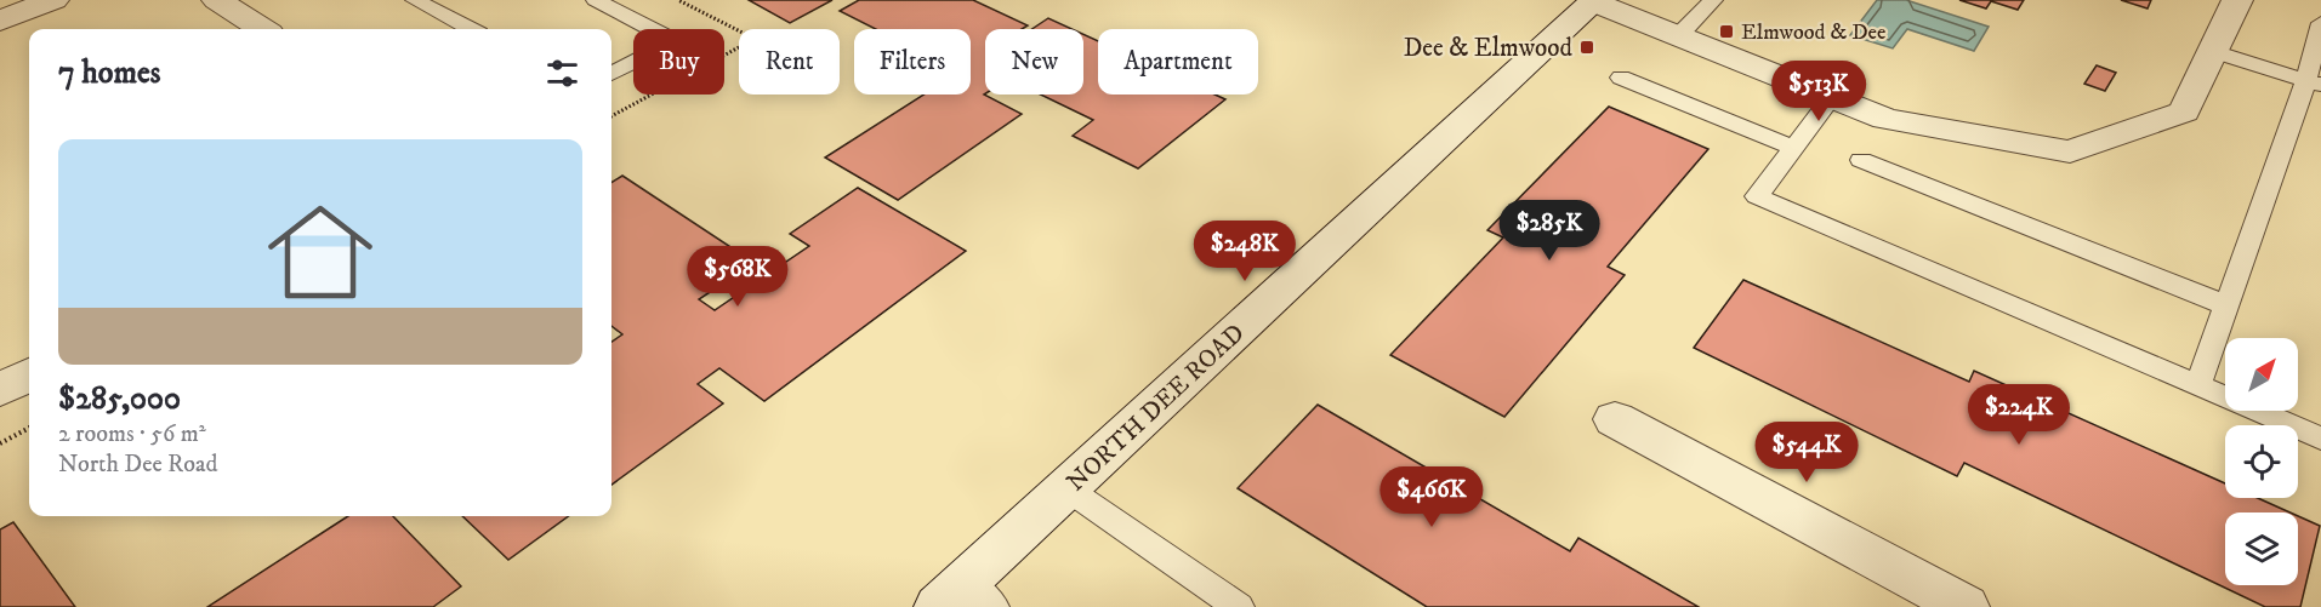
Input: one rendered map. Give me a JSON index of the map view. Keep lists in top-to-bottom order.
{
  "streets": {
    "street": ["NORTH DEE ROAD"]
  },
  "places": {
    "transit": ["Elmwood & Dee", "Dee & Elmwood"]
  },
  "north": "top right",
  "page": {
    "chip": [
      "Buy",
      "Rent",
      "Filters",
      "New",
      "Apartment"
    ],
    "heading": "7 homes",
    "price": [
      "$513K",
      "$285K",
      "$248K",
      "$568K",
      "$224K",
      "$544K",
      "$466K"
    ],
    "list": [
      {
        "name": "$285,000",
        "note": "2 rooms · 56 m² · North Dee Road"
      }
    ]
  }
}
